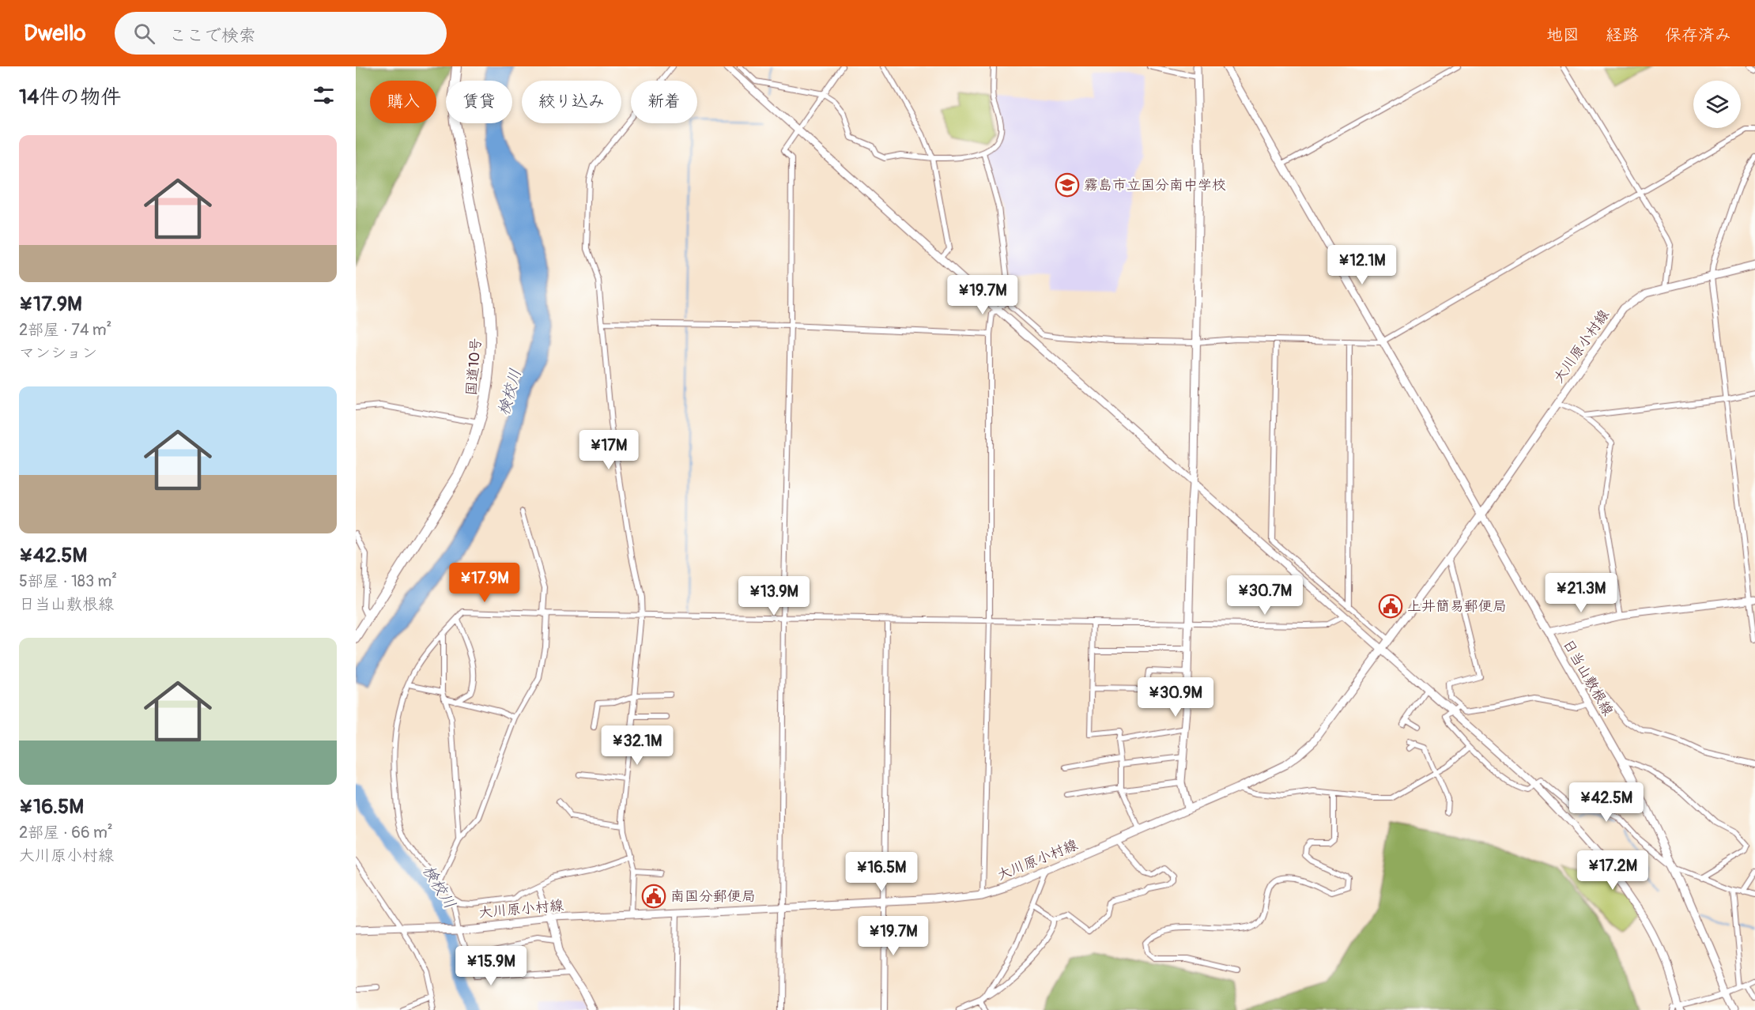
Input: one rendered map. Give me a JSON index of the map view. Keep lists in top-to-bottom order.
{
  "streets": {
    "highway": ["国道10号"],
    "main road": ["大川原小村線", "日当山敷根線"]
  },
  "crossings": [
    ["大川原小村線", "日当山敷根線"]
  ],
  "water": ["検校川"],
  "places": {
    "school or university": ["霧島市立国分南中学校"],
    "public building": ["上井簡易郵便局", "南国分郵便局"]
  },
  "page": {
    "header": "Dwello",
    "search": "ここで検索",
    "nav": ["地図", "経路", "保存済み"],
    "heading": "14件の物件",
    "chip": [
      "購入",
      "賃貸",
      "絞り込み",
      "新着"
    ],
    "list": [
      {
        "name": "¥17.9M",
        "note": "2部屋 · 74 m² · マンション"
      },
      {
        "name": "¥42.5M",
        "note": "5部屋 · 183 m² · 日当山敷根線"
      },
      {
        "name": "¥16.5M",
        "note": "2部屋 · 66 m² · 大川原小村線"
      }
    ],
    "price": [
      "¥12.1M",
      "¥19.7M",
      "¥17M",
      "¥17.9M",
      "¥21.3M",
      "¥30.7M",
      "¥13.9M",
      "¥30.9M",
      "¥32.1M",
      "¥42.5M",
      "¥17.2M",
      "¥16.5M",
      "¥19.7M",
      "¥15.9M"
    ]
  }
}
